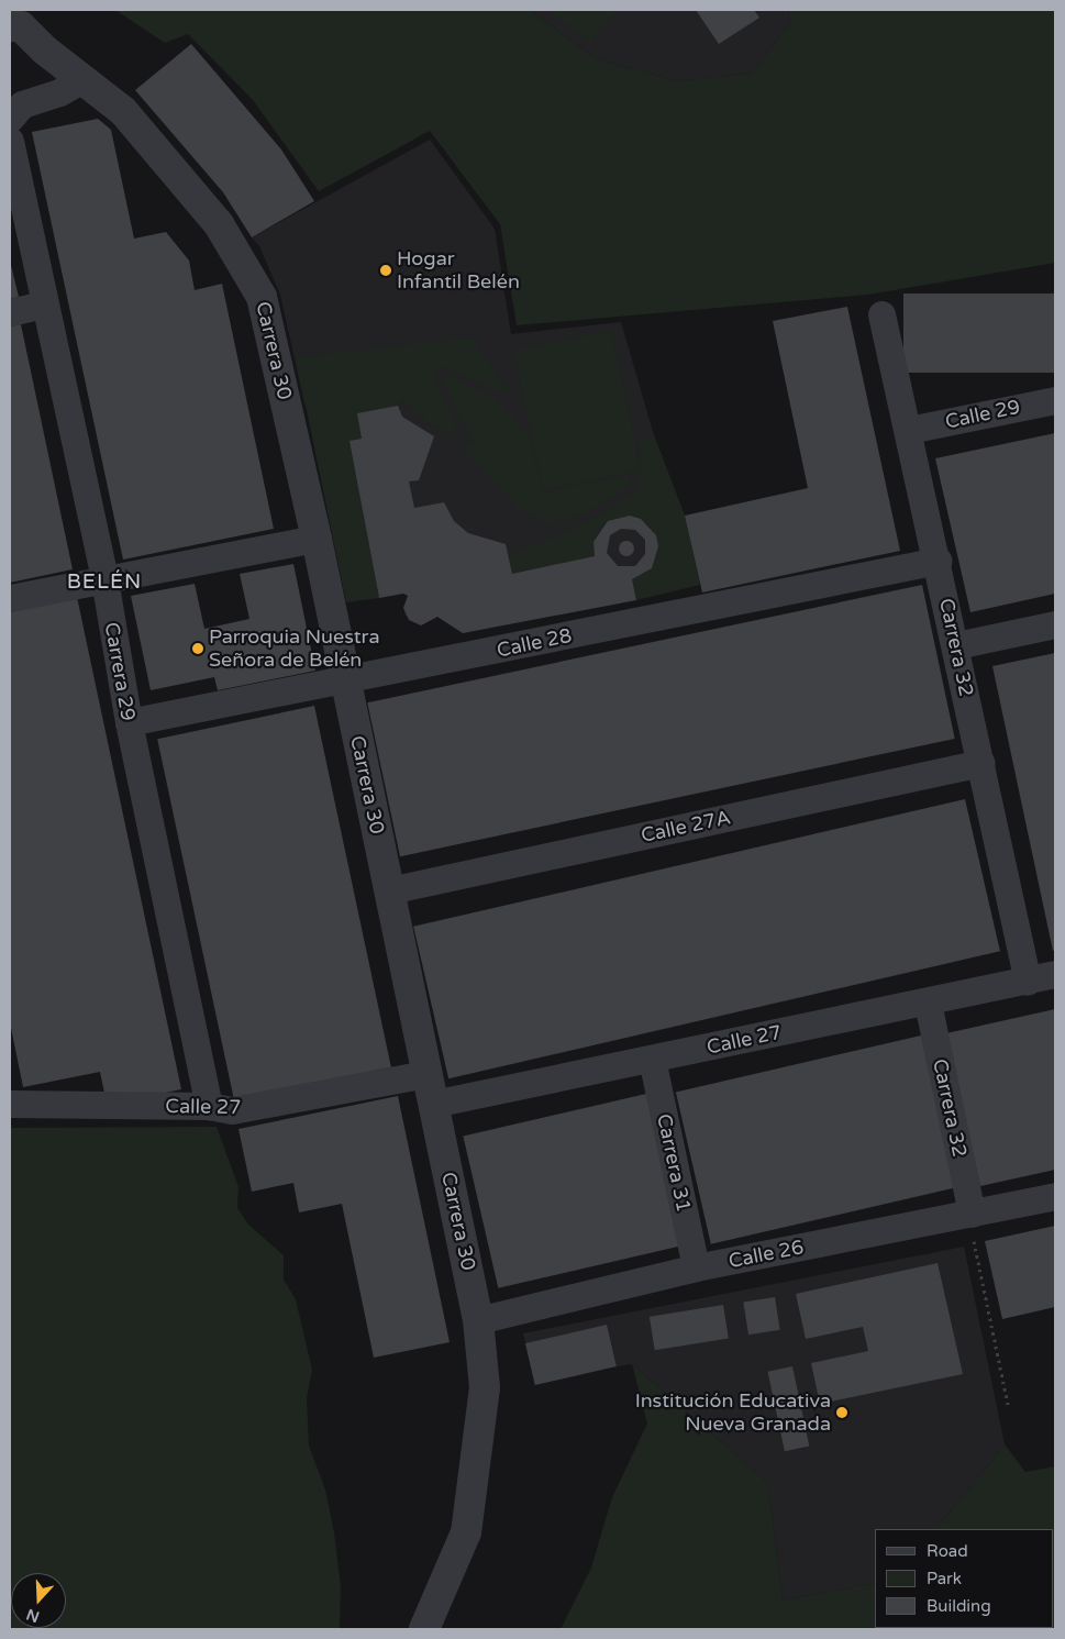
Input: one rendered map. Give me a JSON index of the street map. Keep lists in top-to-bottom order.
{
  "streets": {
    "street": [
      "Carrera 30",
      "Calle 29",
      "Calle 28",
      "Carrera 32",
      "Carrera 29",
      "Calle 27A",
      "Calle 27",
      "Carrera 31",
      "Calle 26"
    ]
  },
  "crossings": [
    ["Carrera 30", "Calle 28"],
    ["Carrera 30", "Calle 27A"],
    ["Carrera 30", "Calle 27"],
    ["Carrera 30", "Calle 26"],
    ["Calle 29", "Carrera 32"],
    ["Calle 28", "Carrera 32"],
    ["Calle 28", "Carrera 29"],
    ["Carrera 32", "Calle 27A"],
    ["Carrera 32", "Calle 27"],
    ["Carrera 32", "Calle 26"],
    ["Carrera 29", "Calle 27"],
    ["Calle 27", "Carrera 31"],
    ["Carrera 31", "Calle 26"]
  ],
  "districts": ["BELÉN"],
  "places": ["Hogar Infantil Belén", "Parroquia Nuestra Señora de Belén", "Institución Educativa Nueva Granada"],
  "legend": ["Road", "Park", "Building"],
  "north": "bottom"
}
